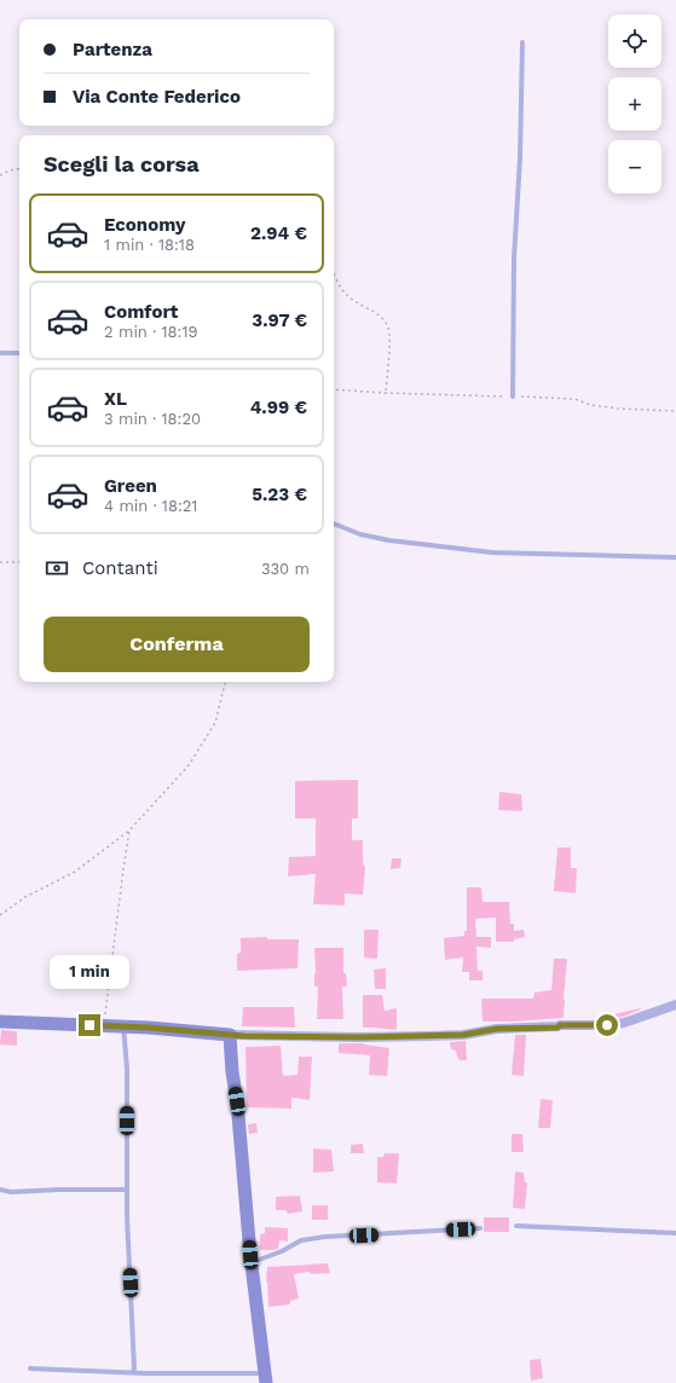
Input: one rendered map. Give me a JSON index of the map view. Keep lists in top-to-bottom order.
{
  "page": {
    "map_buttons": ["+", "−"],
    "banner": ["Partenza", "Via Conte Federico"],
    "heading": "Scegli la corsa",
    "list": [
      {
        "name": "Economy",
        "note": "1 min · 18:18",
        "value": "2.94 €"
      },
      {
        "name": "Comfort",
        "note": "2 min · 18:19",
        "value": "3.97 €"
      },
      {
        "name": "XL",
        "note": "3 min · 18:20",
        "value": "4.99 €"
      },
      {
        "name": "Green",
        "note": "4 min · 18:21",
        "value": "5.23 €"
      }
    ],
    "pay": ["Contanti", "330 m"],
    "buttons": "Conferma",
    "bubble": "1 min"
  }
}
